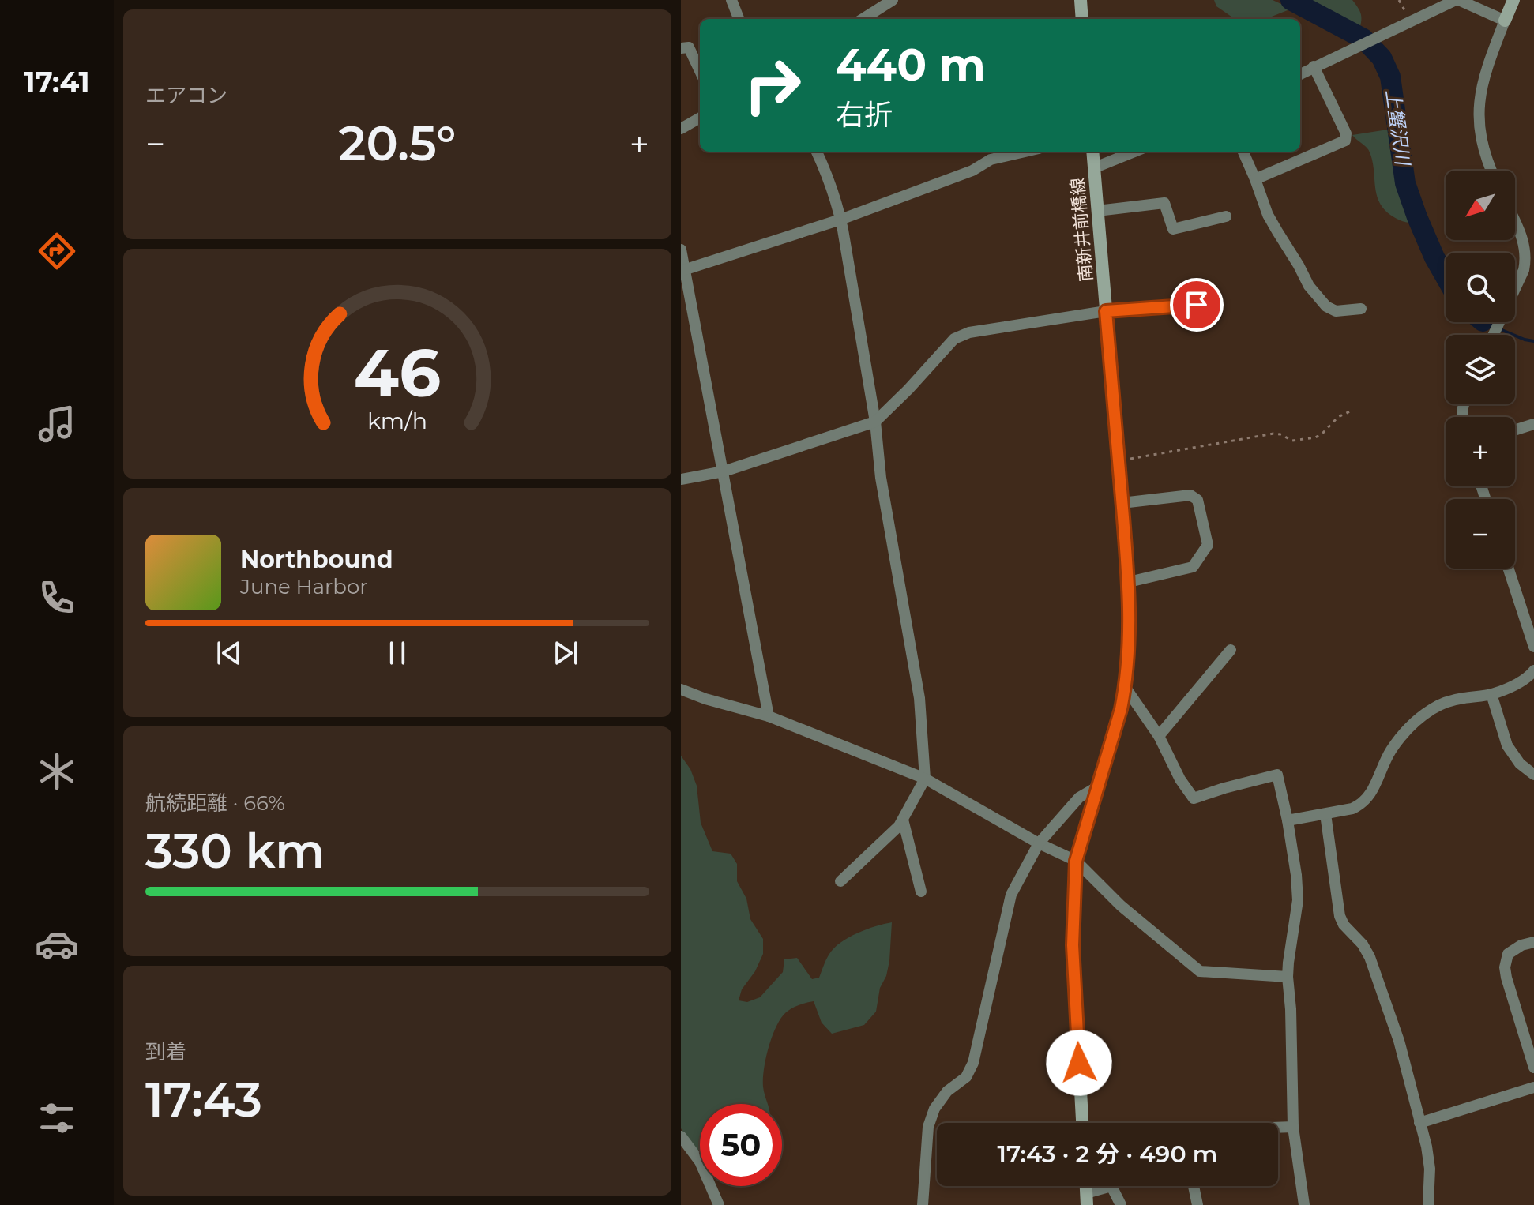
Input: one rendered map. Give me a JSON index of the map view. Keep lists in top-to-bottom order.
{
  "streets": {
    "main road": ["南新井前橋線"]
  },
  "water": ["上蟹沢川"],
  "north": "bottom left",
  "page": {
    "tabs": "17:41",
    "tile": [
      "エアコン",
      ["航続距離 · 66%", "330 km"],
      ["到着", "17:43"]
    ],
    "turn": ["440 m", "右折"],
    "heat": ["−", "20.5°", "+"],
    "map_buttons": ["+", "−"],
    "song": ["Northbound", "June Harbor"],
    "limit": "50",
    "trip": "17:43 · 2 分 · 490 m",
    "gauge": ["46", "km/h"]
  }
}
